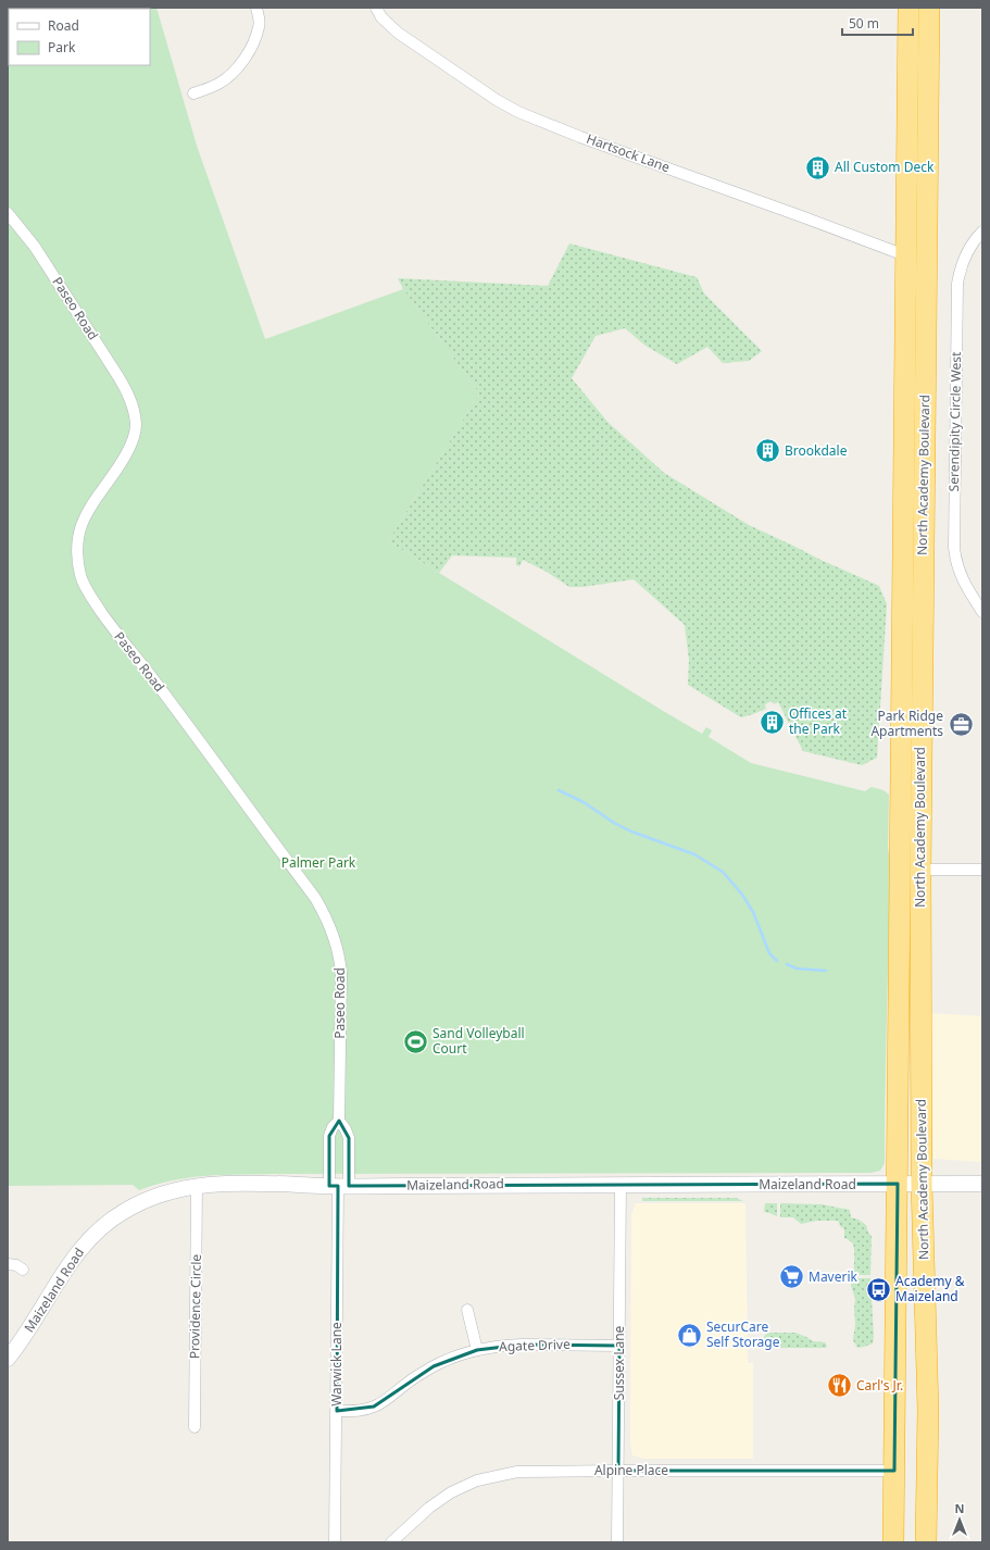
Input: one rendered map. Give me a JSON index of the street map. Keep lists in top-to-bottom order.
{
  "streets": {
    "highway": ["North Academy Boulevard"],
    "main road": ["Maizeland Road"],
    "street": [
      "Hartsock Lane",
      "Paseo Road",
      "Serendipity Circle West",
      "Providence Circle",
      "Agate Drive",
      "Sussex Lane",
      "Warwick Lane",
      "Alpine Place"
    ]
  },
  "crossings": [
    ["Hartsock Lane", "North Academy Boulevard"],
    ["Paseo Road", "Maizeland Road"],
    ["Paseo Road", "Warwick Lane"],
    ["North Academy Boulevard", "Maizeland Road"],
    ["North Academy Boulevard", "Alpine Place"],
    ["Maizeland Road", "Providence Circle"],
    ["Maizeland Road", "Sussex Lane"],
    ["Maizeland Road", "Warwick Lane"],
    ["Agate Drive", "Sussex Lane"],
    ["Agate Drive", "Warwick Lane"],
    ["Sussex Lane", "Alpine Place"]
  ],
  "parks": ["Palmer Park"],
  "places": {
    "building": ["All Custom Deck", "Brookdale", "Offices at the Park"],
    "office": ["Park Ridge Apartments"],
    "sports": ["Sand Volleyball Court"],
    "supermarket": ["Maverik"],
    "bus stop": ["Academy & Maizeland"],
    "shop": ["SecurCare Self Storage"],
    "restaurant": ["Carl's Jr."]
  },
  "legend": ["Road", "Park"],
  "scale_bar": "50 m",
  "north": "top"
}
